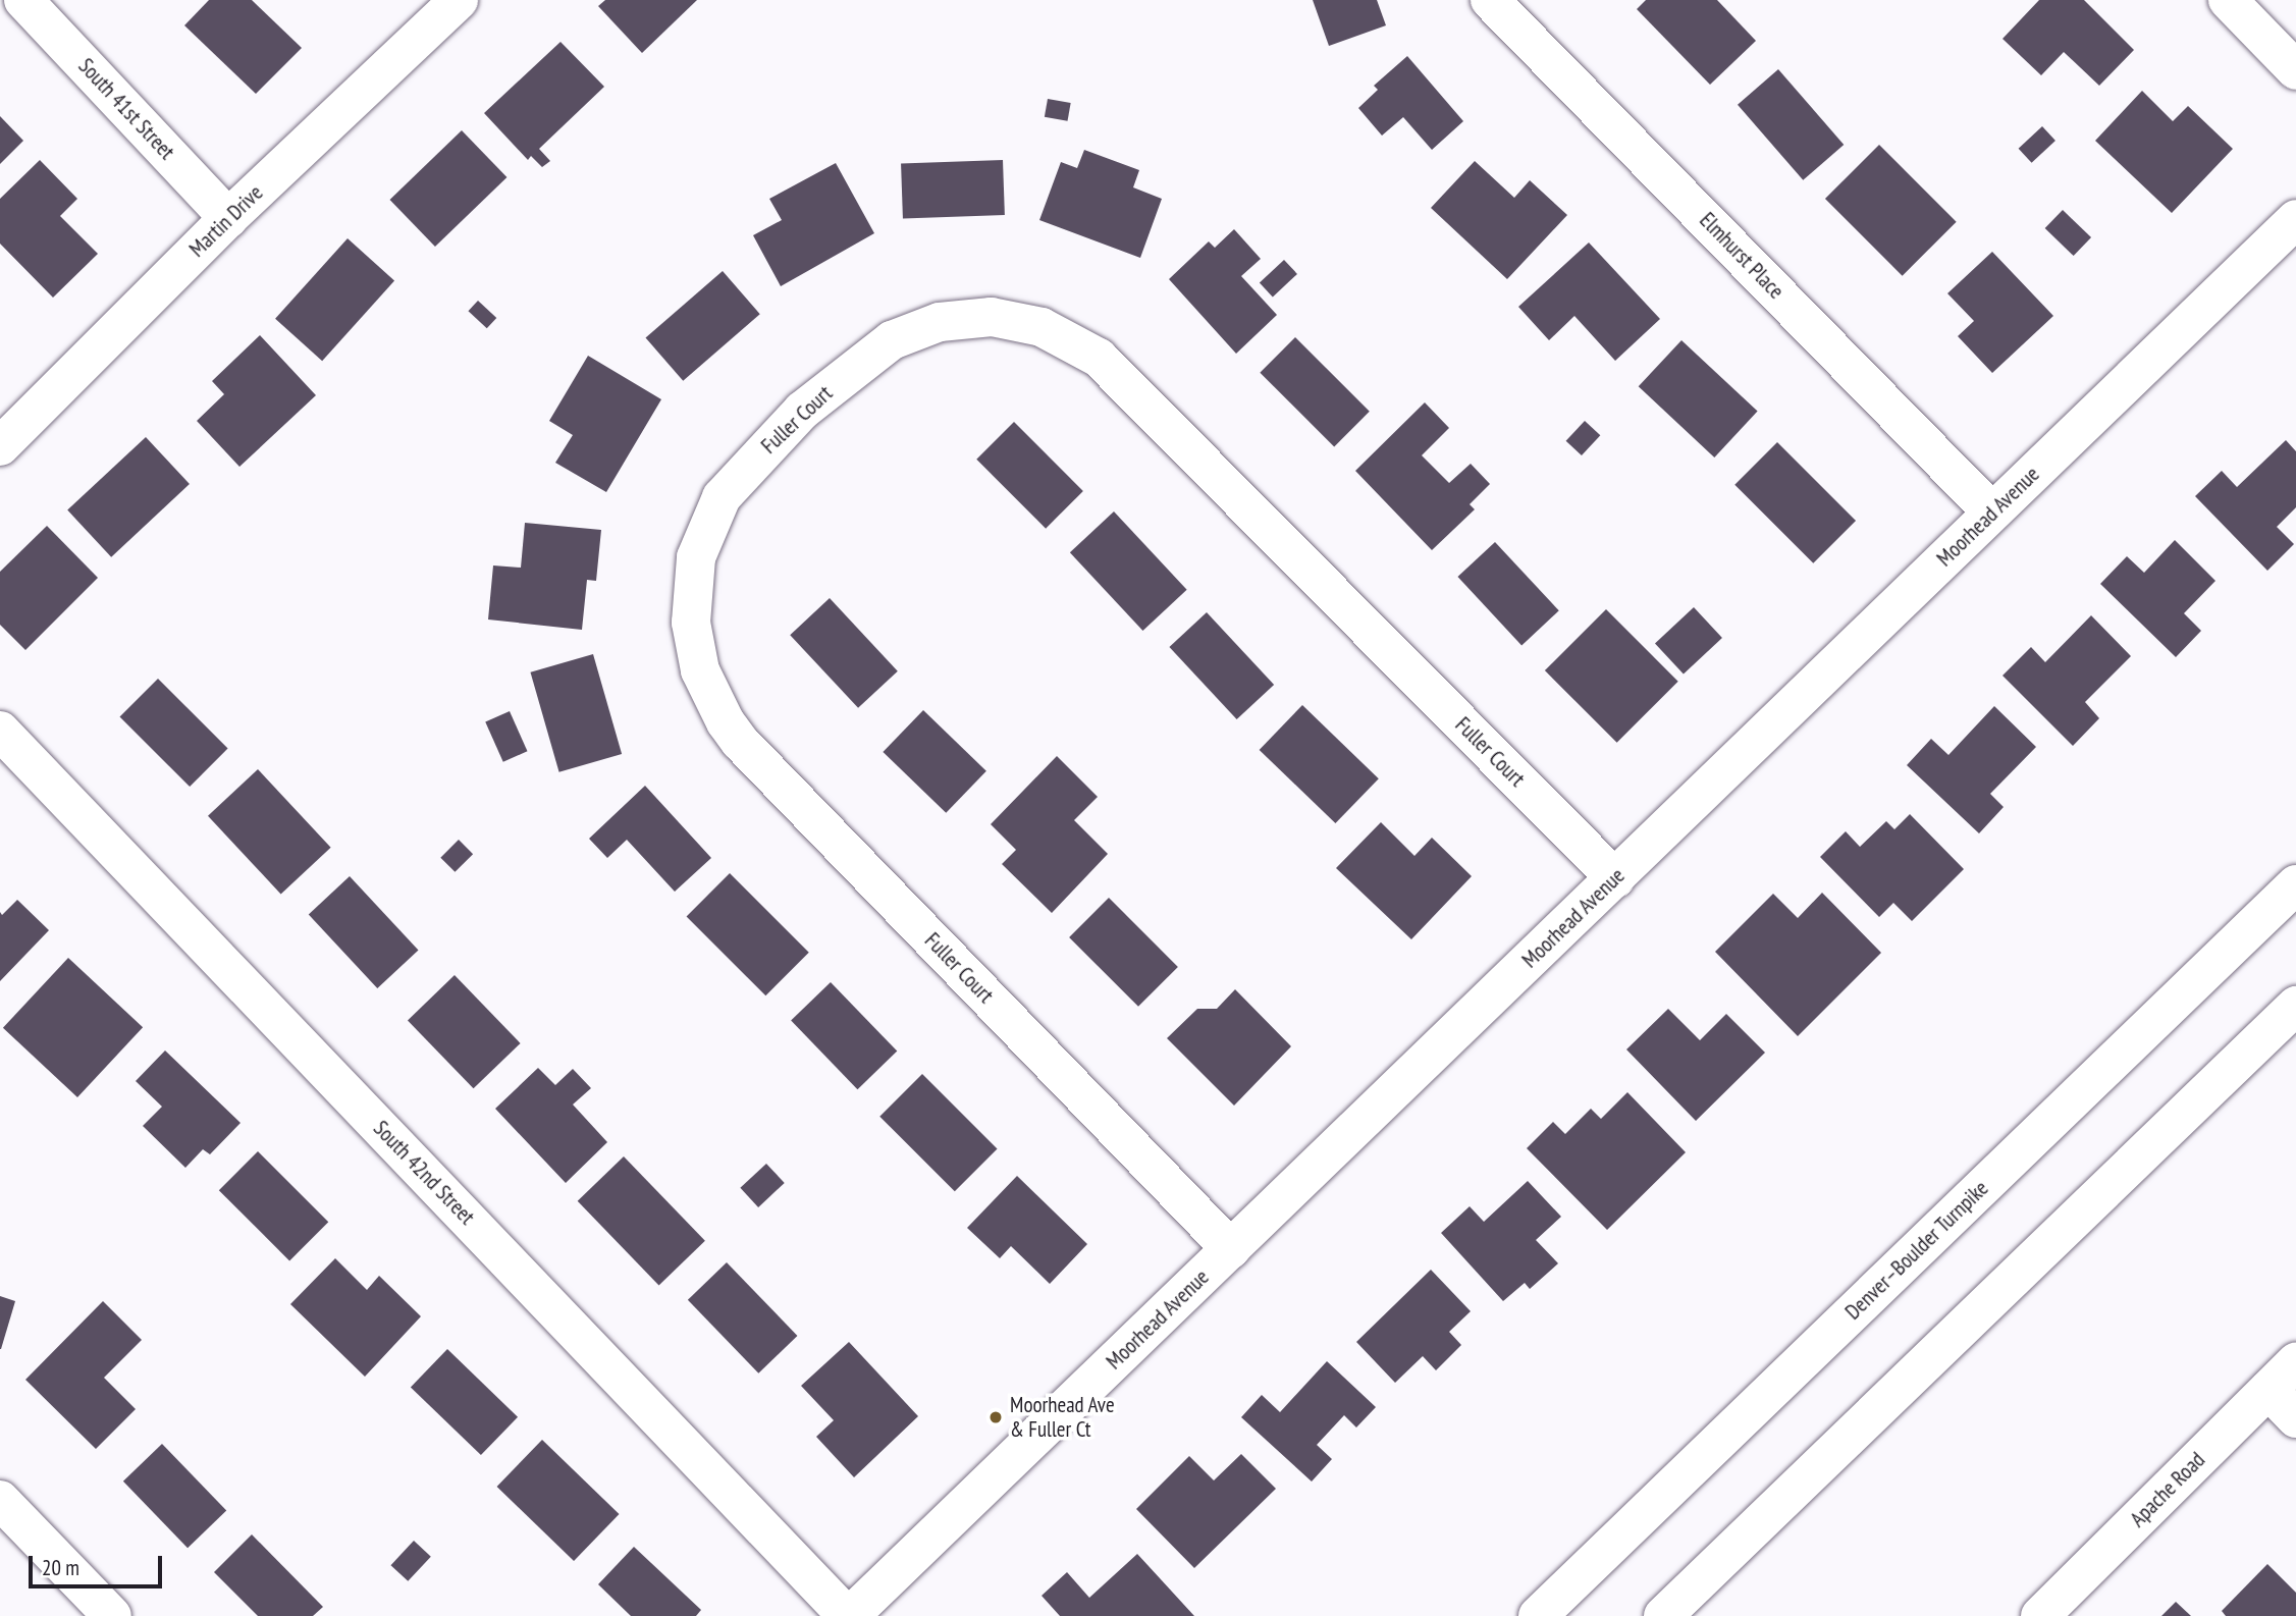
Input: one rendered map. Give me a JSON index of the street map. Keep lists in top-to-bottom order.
{
  "streets": {
    "main road": [
      "South 41st Street",
      "Martin Drive",
      "Elmhurst Place",
      "Fuller Court",
      "Moorhead Avenue",
      "South 42nd Street",
      "Denver–Boulder Turnpike",
      "Apache Road"
    ]
  },
  "crossings": [
    ["South 41st Street", "Martin Drive"],
    ["Elmhurst Place", "Moorhead Avenue"],
    ["Fuller Court", "Moorhead Avenue"],
    ["Moorhead Avenue", "South 42nd Street"]
  ],
  "places": ["Moorhead Ave & Fuller Ct"],
  "scale_bar": "20 m"
}
